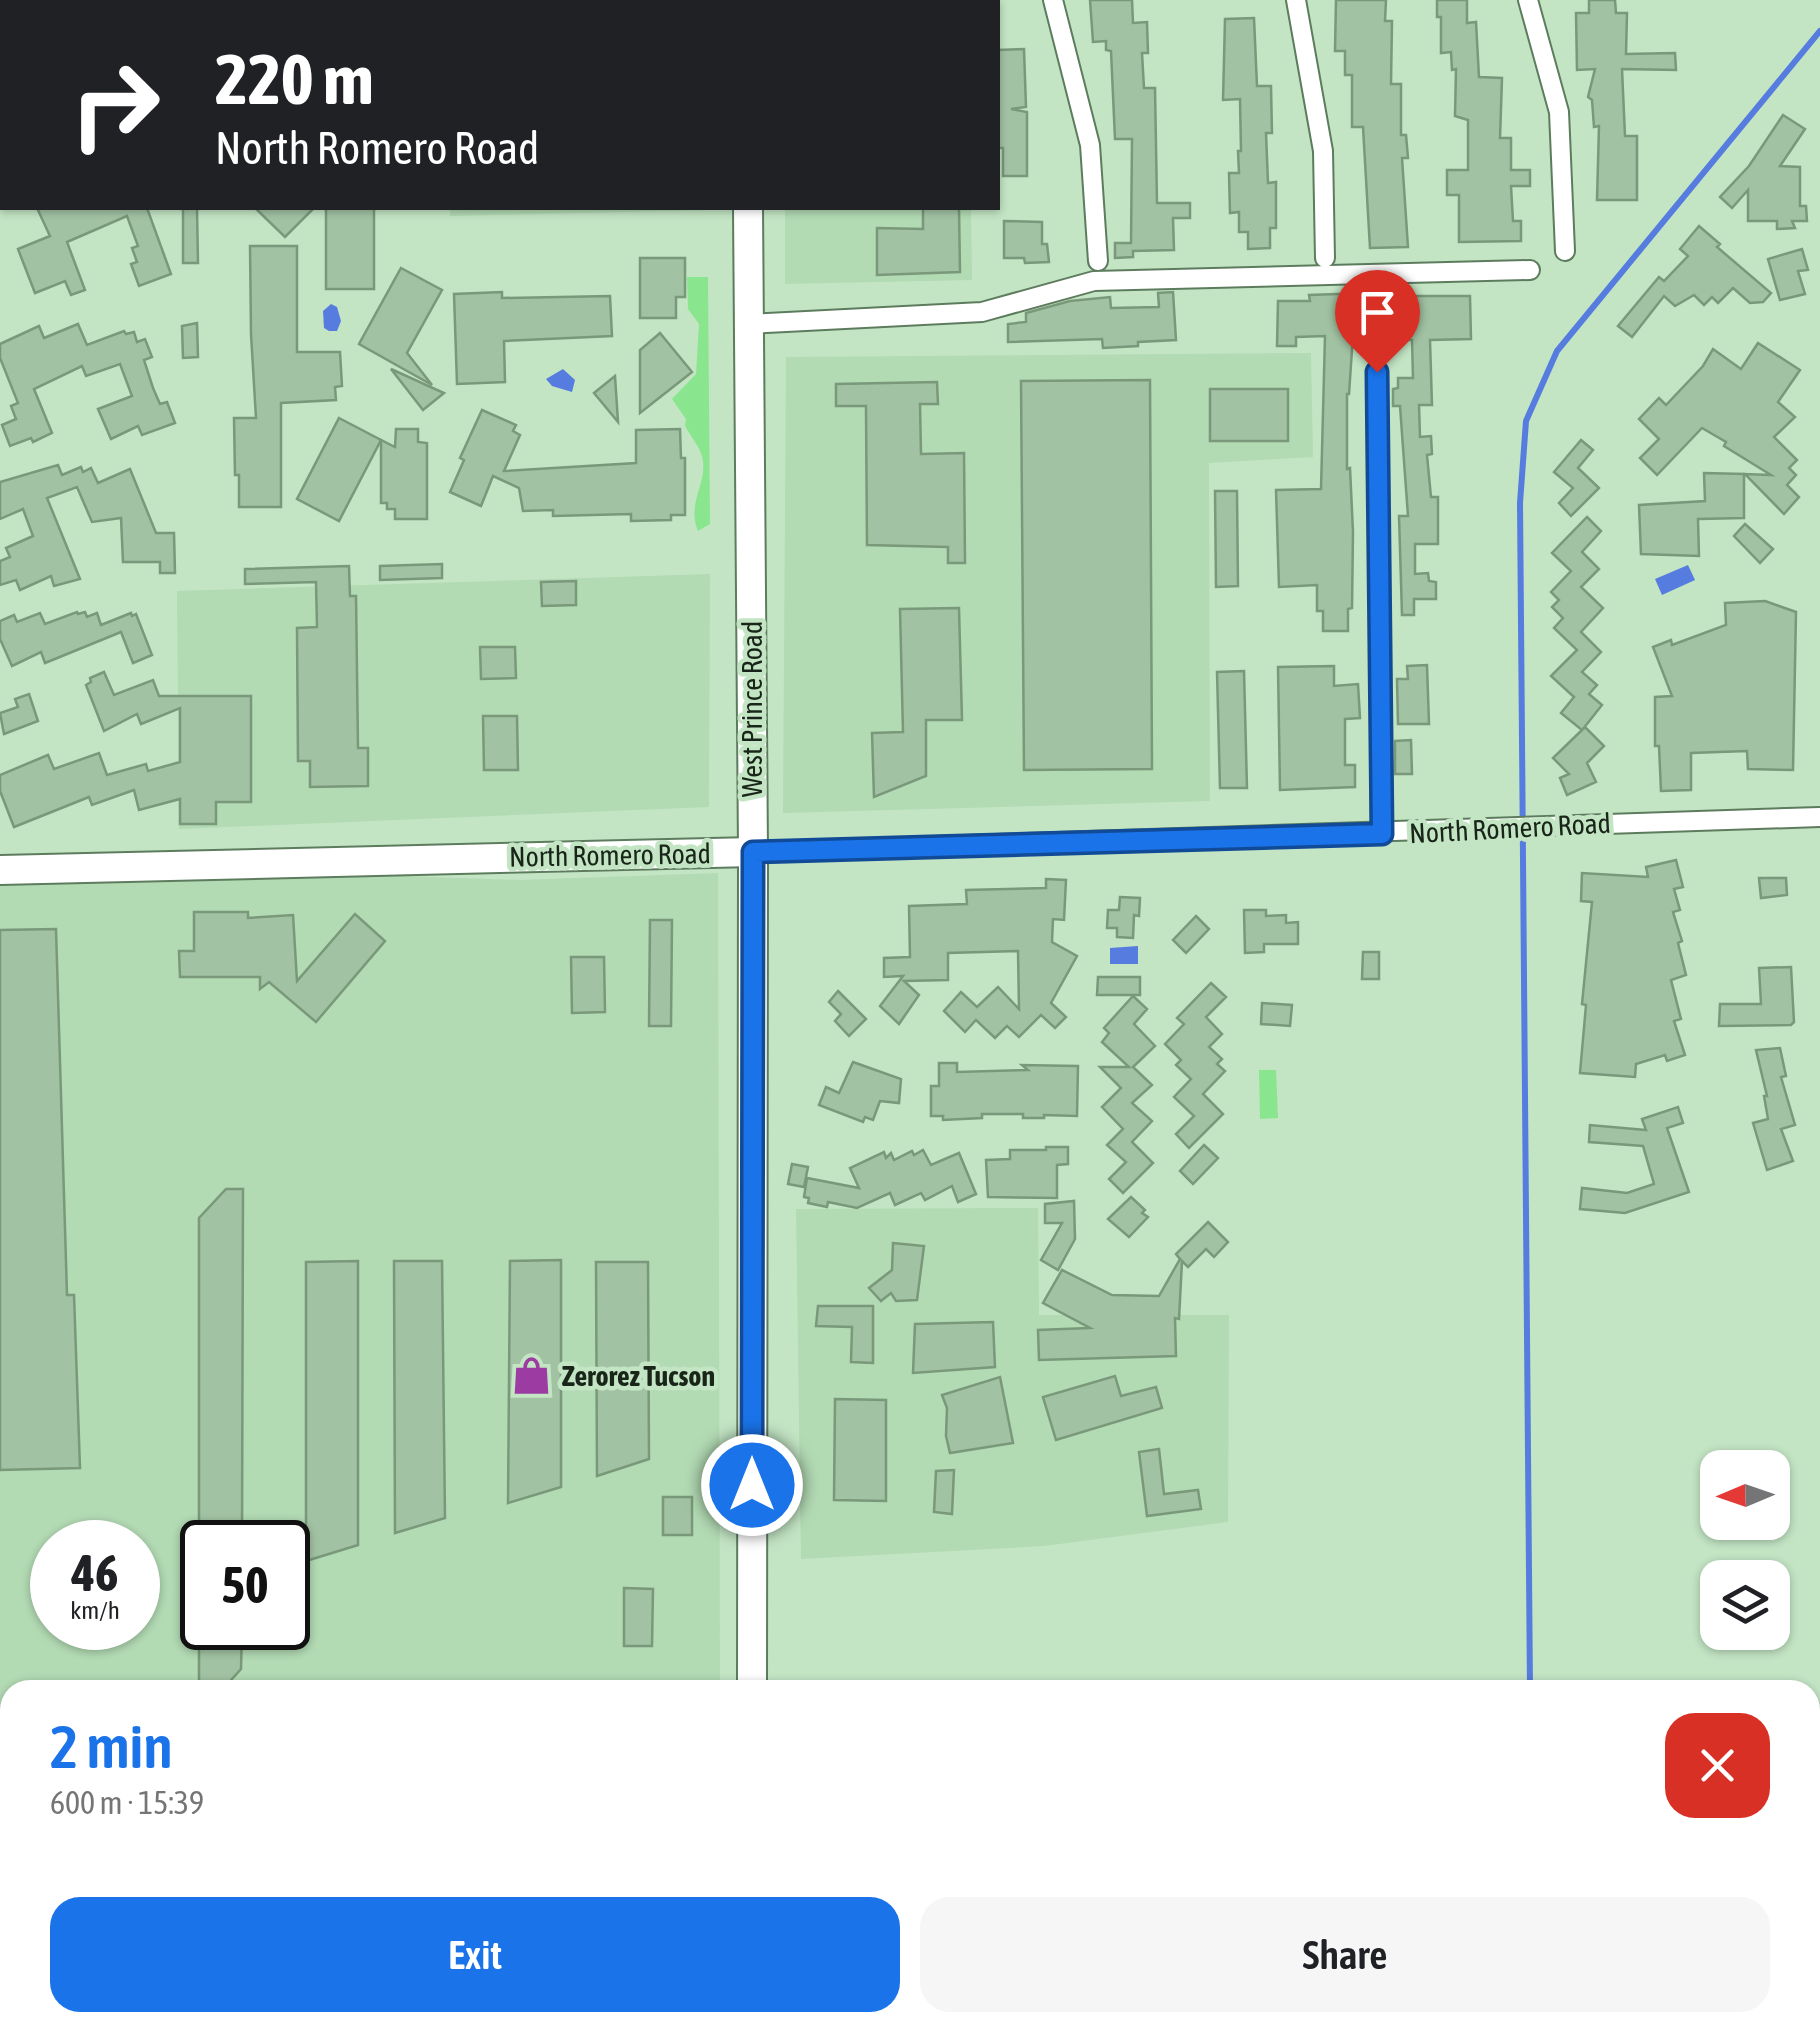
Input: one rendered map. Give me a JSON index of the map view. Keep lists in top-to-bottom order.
{
  "streets": {
    "main road": ["West Prince Road", "North Romero Road"]
  },
  "crossings": [
    ["West Prince Road", "North Romero Road"]
  ],
  "places": {
    "shop": ["Zerorez Tucson"]
  },
  "north": "left",
  "page": {
    "turn": ["220 m", "North Romero Road"],
    "speed": "46 km/h",
    "limit": "50",
    "heading": ["2 min", "600 m · 15:39"],
    "buttons": ["Exit", "Share"]
  }
}
